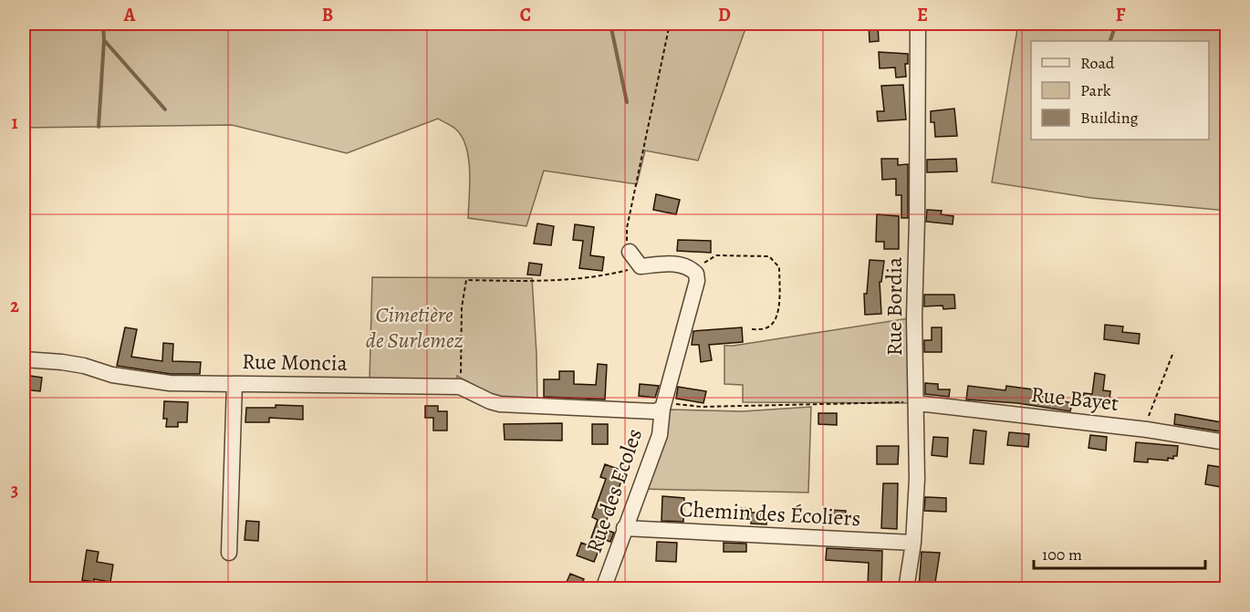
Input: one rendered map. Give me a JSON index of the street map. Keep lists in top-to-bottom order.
{
  "streets": {
    "street": [
      "Rue Bordia",
      "Rue Moncia",
      "Rue Bayet",
      "Rue des Ecoles",
      "Chemin des Écoliers"
    ]
  },
  "crossings": [
    ["Rue Bordia", "Rue Bayet"],
    ["Rue Bordia", "Chemin des Écoliers"],
    ["Rue Moncia", "Rue des Ecoles"],
    ["Rue des Ecoles", "Chemin des Écoliers"]
  ],
  "parks": ["Cimetière de Surlemez"],
  "legend": ["Road", "Park", "Building"],
  "scale_bar": "100 m",
  "grid": {
    "columns": [
      "A",
      "B",
      "C",
      "D",
      "E",
      "F"
    ],
    "rows": ["1", "2", "3"]
  }
}
